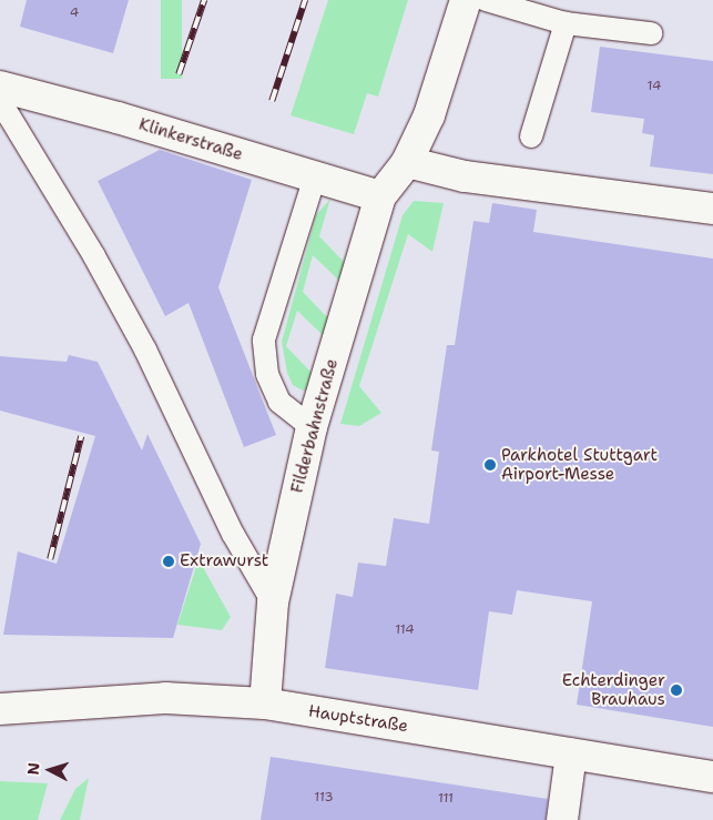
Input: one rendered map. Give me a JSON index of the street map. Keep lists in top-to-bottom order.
{
  "streets": {
    "street": ["Klinkerstraße", "Filderbahnstraße", "Hauptstraße"]
  },
  "crossings": [
    ["Klinkerstraße", "Filderbahnstraße"],
    ["Filderbahnstraße", "Hauptstraße"]
  ],
  "places": ["Parkhotel Stuttgart Airport-Messe", "Extrawurst", "Echterdinger Brauhaus"],
  "house_numbers": [
    "4",
    "14",
    "114",
    "113",
    "111"
  ],
  "north": "left"
}
